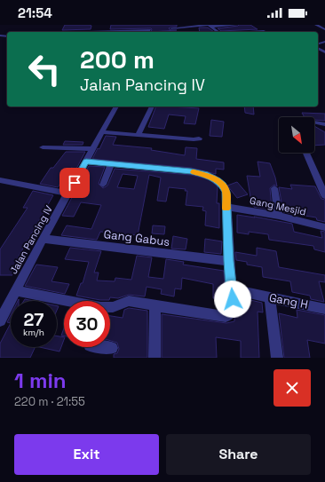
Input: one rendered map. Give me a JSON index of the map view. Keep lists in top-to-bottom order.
{
  "streets": {
    "street": [
      "Gang Mesjid",
      "Gang Gabus",
      "Jalan Pancing IV",
      "Gang H"
    ]
  },
  "crossings": [
    ["Gang Gabus", "Jalan Pancing IV"]
  ],
  "north": "bottom right",
  "page": {
    "status": "21:54",
    "turn": ["200 m", "Jalan Pancing IV"],
    "speed": "27 km/h",
    "limit": "30",
    "heading": ["1 min", "220 m · 21:55"],
    "buttons": ["Exit", "Share"]
  }
}
